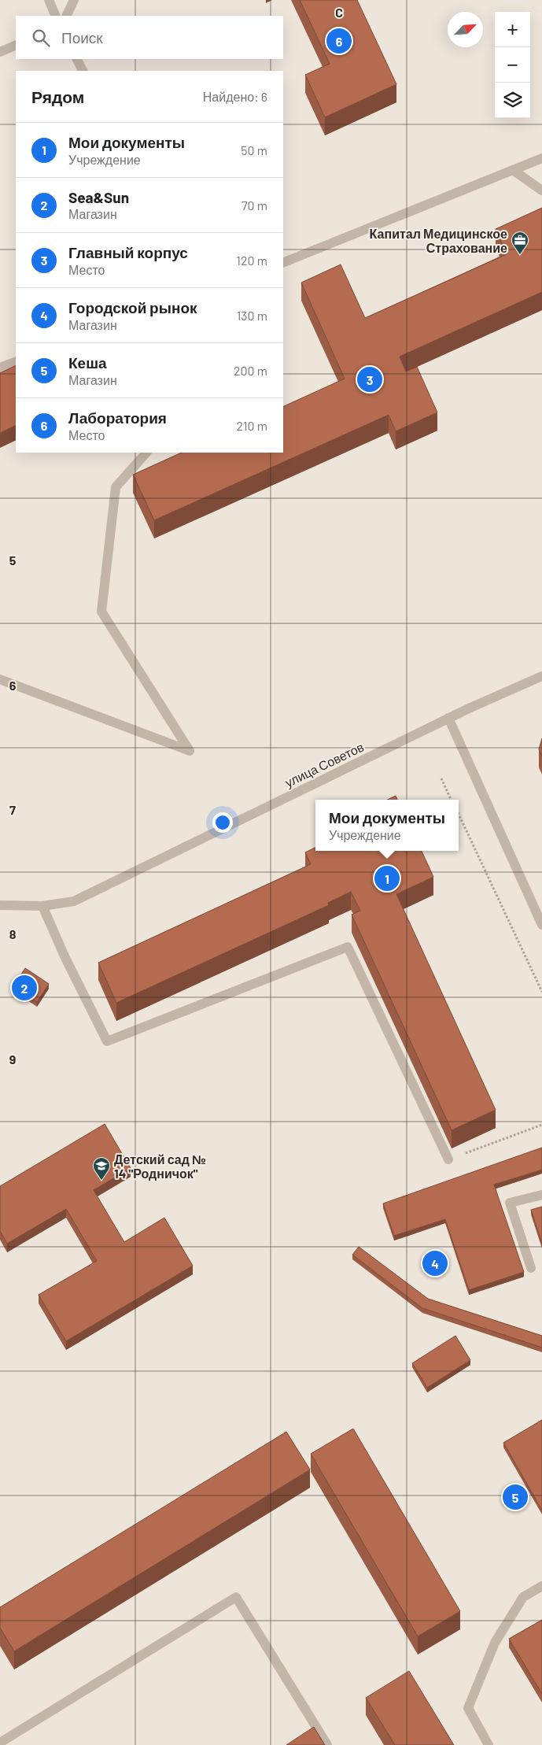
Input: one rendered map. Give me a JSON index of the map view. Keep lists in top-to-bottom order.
{
  "streets": {
    "street": ["улица Советов"]
  },
  "places": {
    "office": ["Капитал Медицинское Страхование"],
    "school or university": ["Детский сад № 14 \"Родничок\""]
  },
  "north": "top right",
  "page": {
    "map_buttons": ["+", "−"],
    "search": "Поиск",
    "pins": [
      "6",
      "3",
      "1",
      "2",
      "4",
      "5"
    ],
    "heading": ["Рядом", "Найдено: 6"],
    "list": [
      {
        "mark": "1",
        "name": "Мои документы",
        "note": "Учреждение",
        "value": "50 m"
      },
      {
        "mark": "2",
        "name": "Sea&Sun",
        "note": "Магазин",
        "value": "70 m"
      },
      {
        "mark": "3",
        "name": "Главный корпус",
        "note": "Место",
        "value": "120 m"
      },
      {
        "mark": "4",
        "name": "Городской рынок",
        "note": "Магазин",
        "value": "130 m"
      },
      {
        "mark": "5",
        "name": "Кеша",
        "note": "Магазин",
        "value": "200 m"
      },
      {
        "mark": "6",
        "name": "Лаборатория",
        "note": "Место",
        "value": "210 m"
      }
    ],
    "popup": ["Мои документы", "Учреждение"]
  },
  "grid": {
    "columns": ["C"],
    "rows": [
      "5",
      "6",
      "7",
      "8",
      "9"
    ]
  }
}
